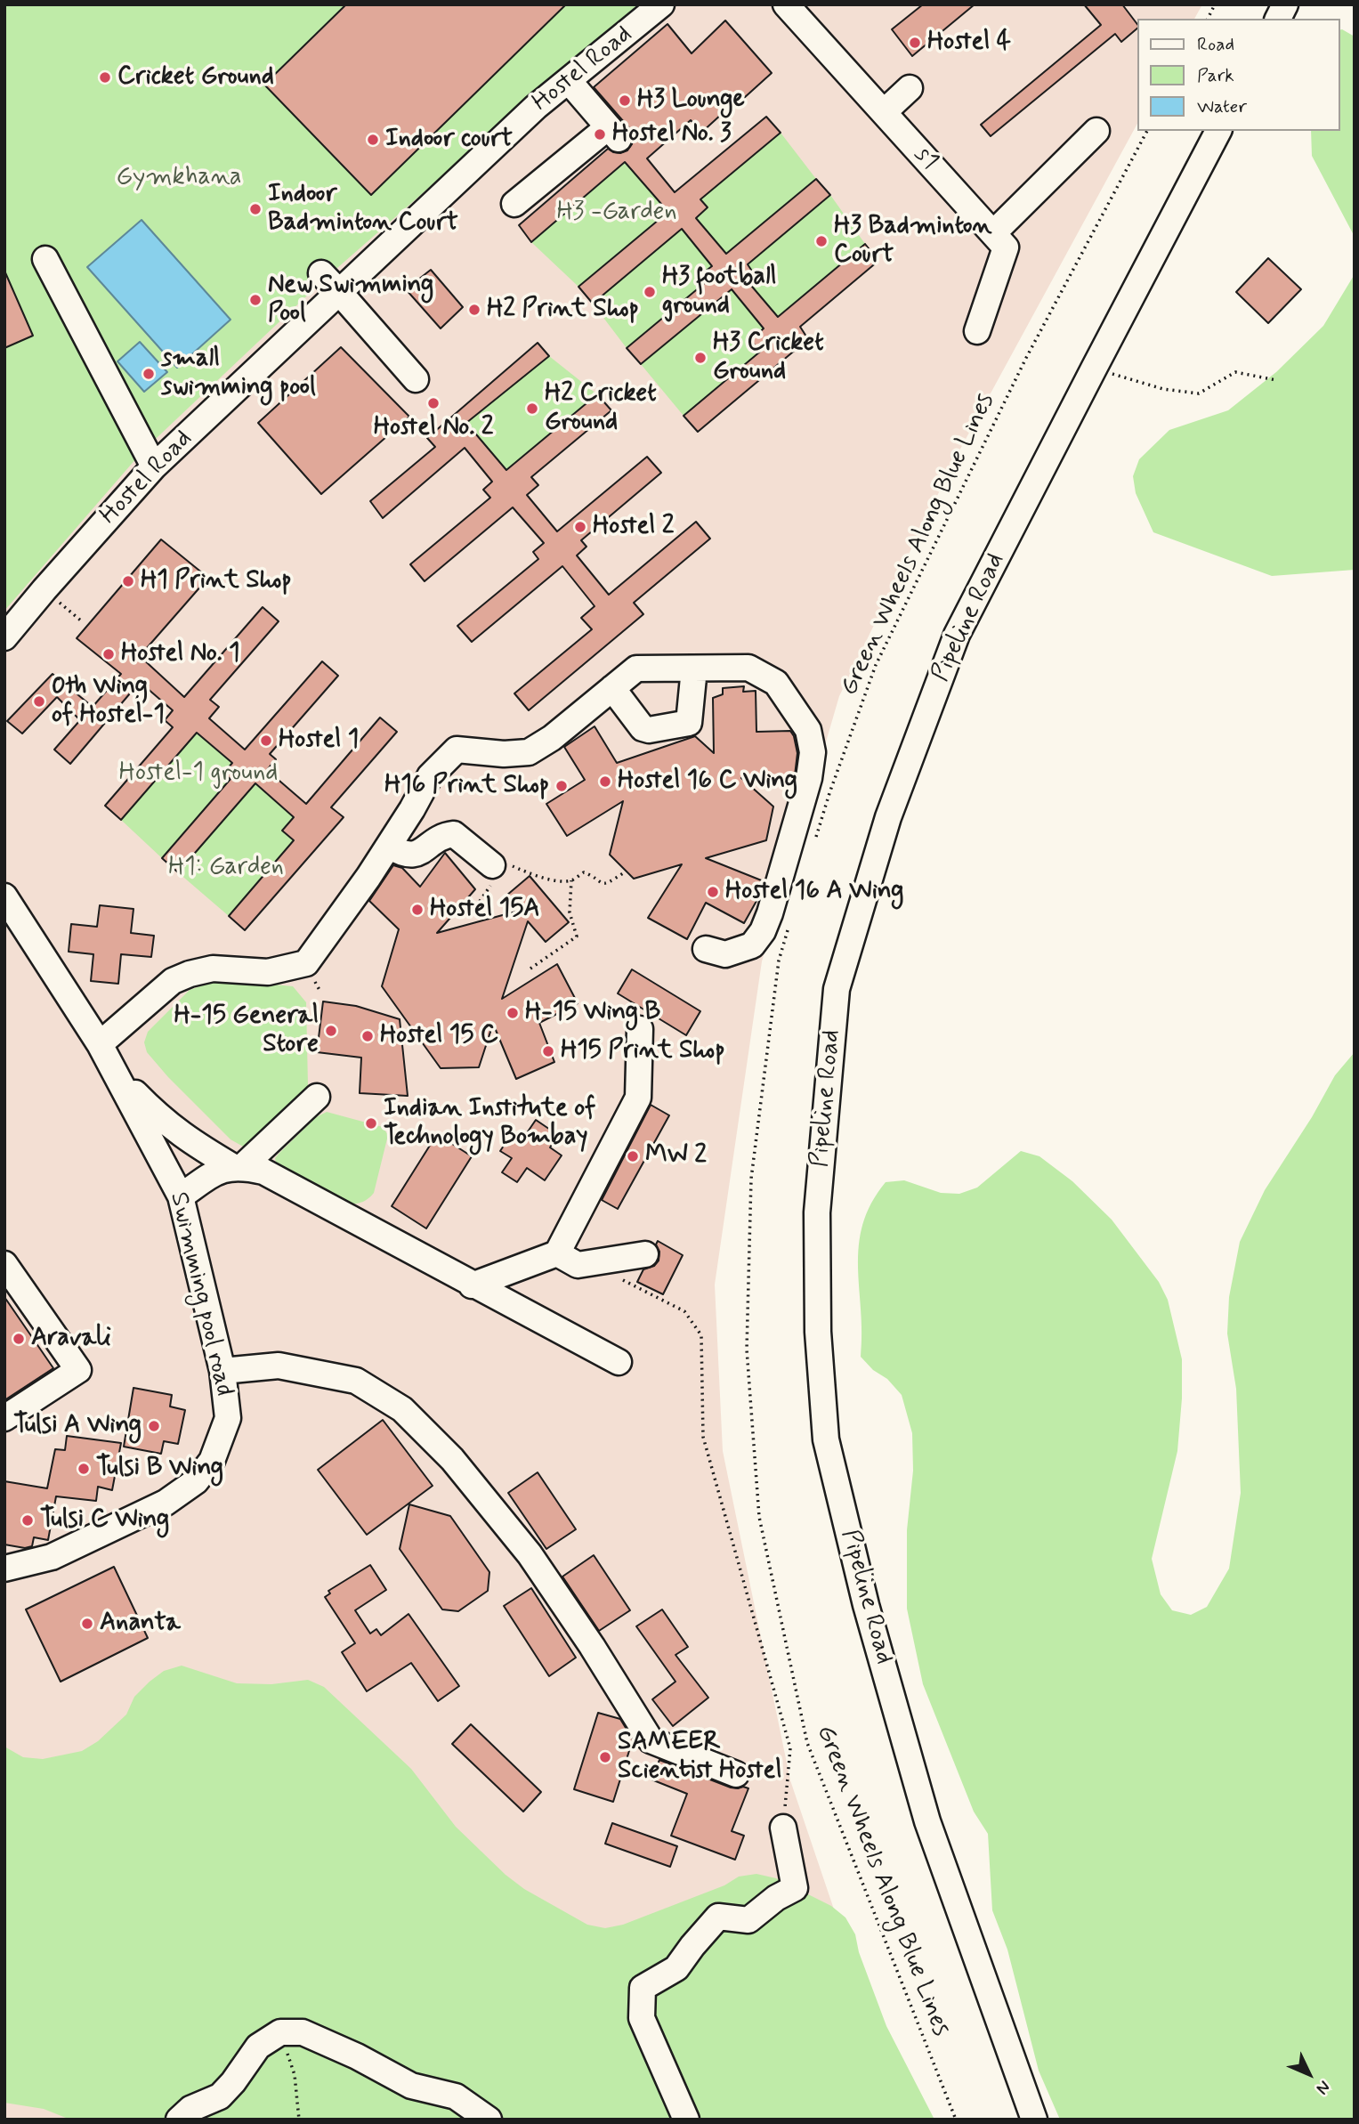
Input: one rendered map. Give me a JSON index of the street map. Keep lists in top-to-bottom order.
{
  "streets": {
    "lane": [
      "Hostel Road",
      "s1",
      "Pipeline Road",
      "Swimming pool road"
    ],
    "path": ["Green Wheels Along Blue Lines"]
  },
  "parks": [
    "Gymkhana",
    "H3 -Garden",
    "Hostel-1 ground",
    "H1: Garden"
  ],
  "places": [
    "Hostel 4",
    "Cricket Ground",
    "H3 Lounge",
    "Hostel No. 3",
    "Indoor court",
    "Indoor Badminton Court",
    "H3 Badminton Court",
    "H3 football ground",
    "New Swimming Pool",
    "H2 Print Shop",
    "H3 Cricket Ground",
    "small swimming pool",
    "Hostel No. 2",
    "H2 Cricket Ground",
    "Hostel 2",
    "H1 Print Shop",
    "Hostel No. 1",
    "0th Wing of Hostel-1",
    "Hostel 1",
    "Hostel 16 C Wing",
    "H16 Print Shop",
    "Hostel 16 A Wing",
    "Hostel 15A",
    "H-15 Wing B",
    "H-15 General Store",
    "Hostel 15 C",
    "H15 Print Shop",
    "Indian Institute of Technology Bombay",
    "MW 2",
    "Aravali",
    "Tulsi A Wing",
    "Tulsi B Wing",
    "Tulsi C Wing",
    "Ananta",
    "SAMEER Scientist Hostel"
  ],
  "legend": ["Road", "Park", "Water"],
  "north": "bottom right"
}
